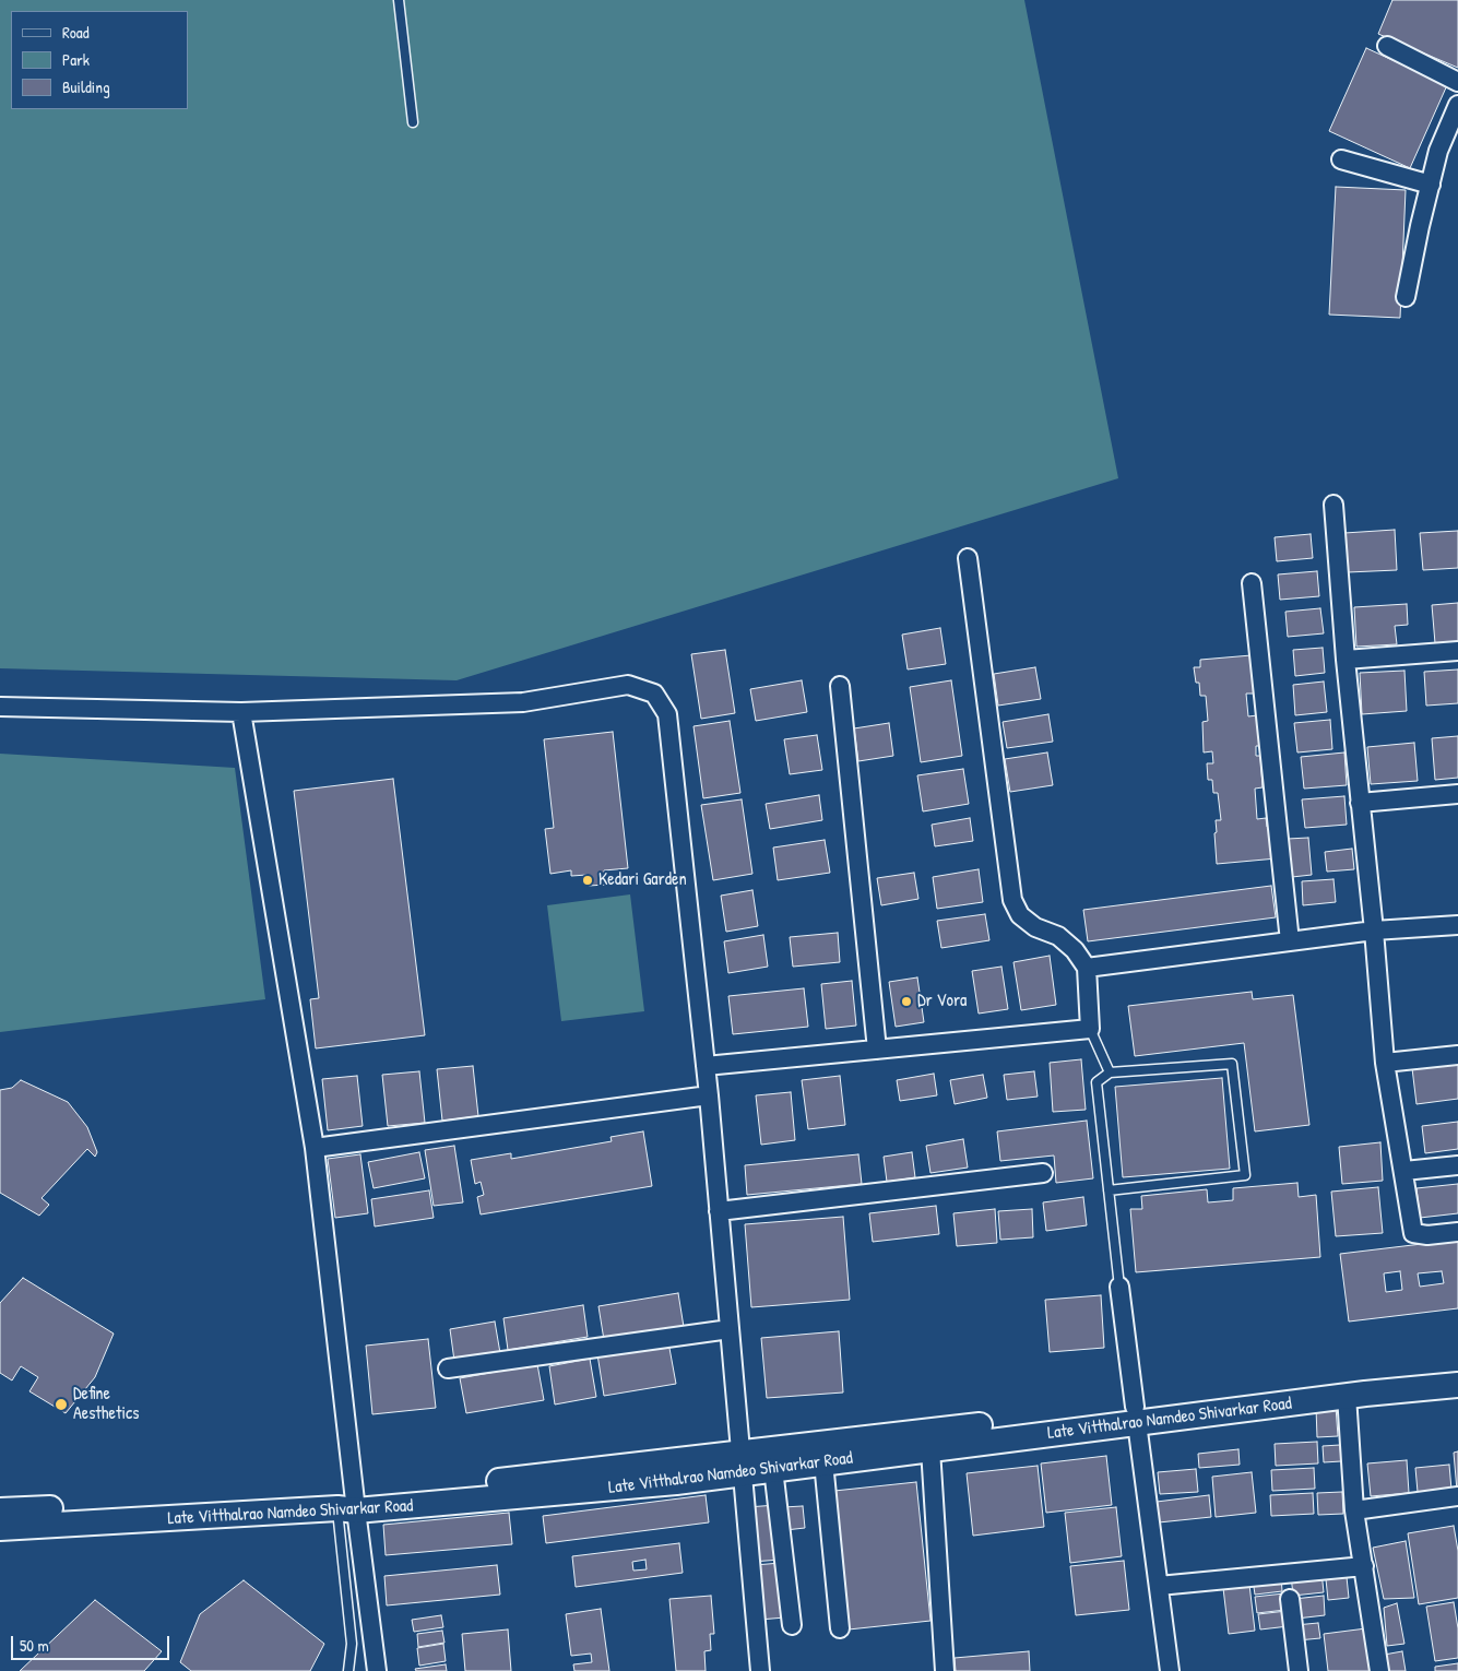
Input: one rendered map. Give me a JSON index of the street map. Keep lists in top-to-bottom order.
{
  "streets": {
    "main road": ["Late Vitthalrao Namdeo Shivarkar Road"]
  },
  "places": ["Kedari Garden", "Dr Vora", "Define Aesthetics"],
  "legend": ["Road", "Park", "Building"],
  "scale_bar": "50 m"
}
